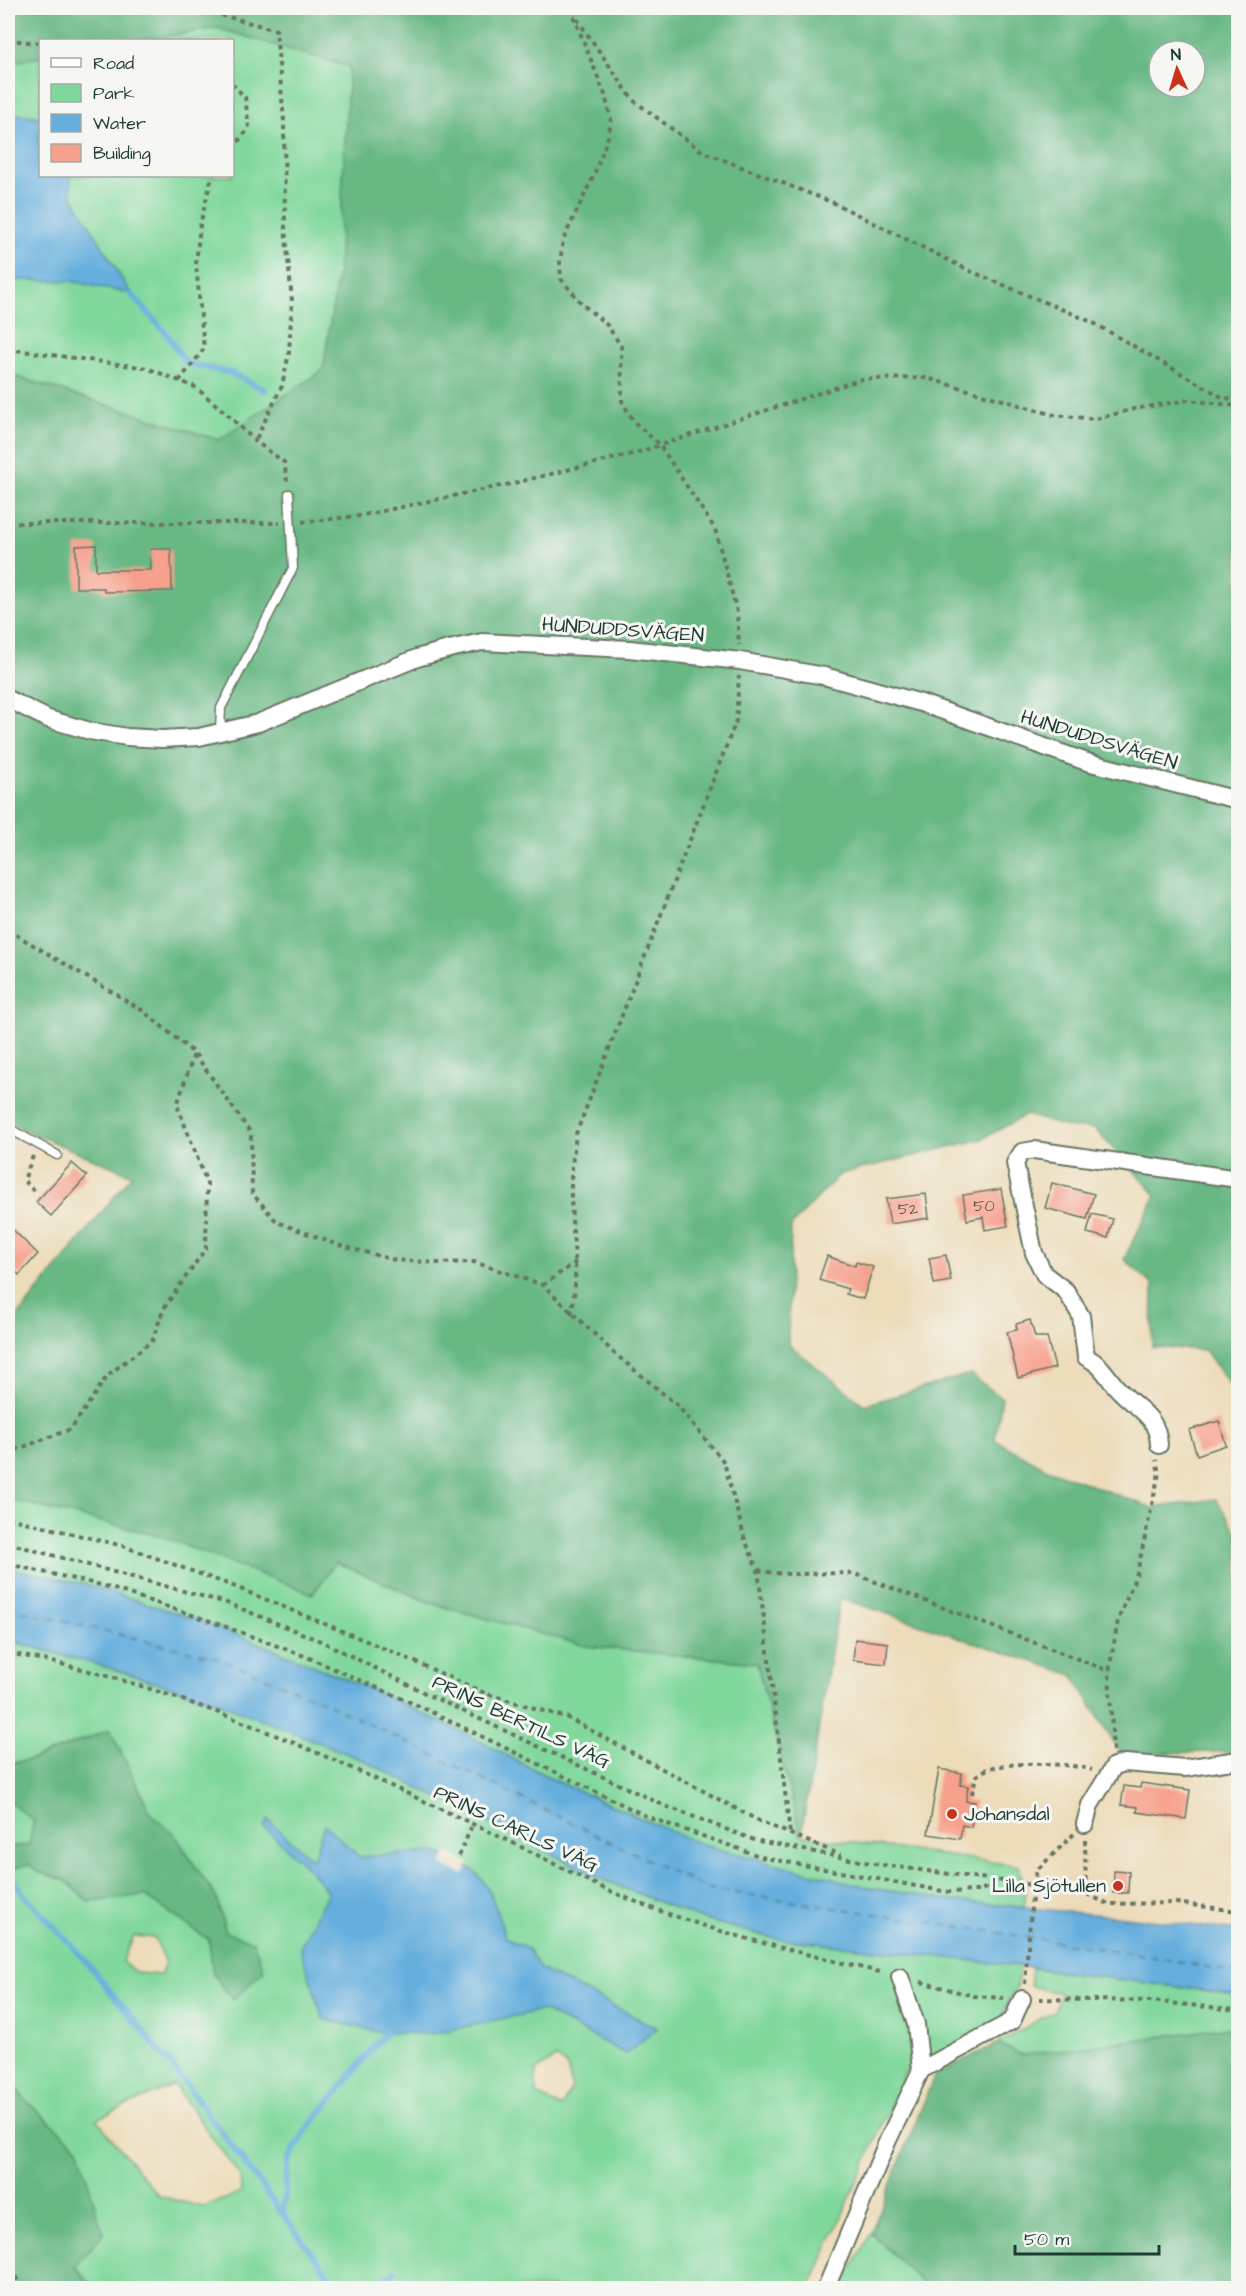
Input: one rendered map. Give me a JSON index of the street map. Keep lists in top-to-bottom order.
{
  "streets": {
    "street": ["HUNDUDDSVÄGEN"],
    "path": ["PRINS BERTILS VÄG", "PRINS CARLS VÄG"]
  },
  "places": ["Johansdal", "Lilla Sjötullen"],
  "house_numbers": ["50", "52"],
  "legend": [
    "Road",
    "Park",
    "Water",
    "Building"
  ],
  "scale_bar": "50 m",
  "north": "top"
}
